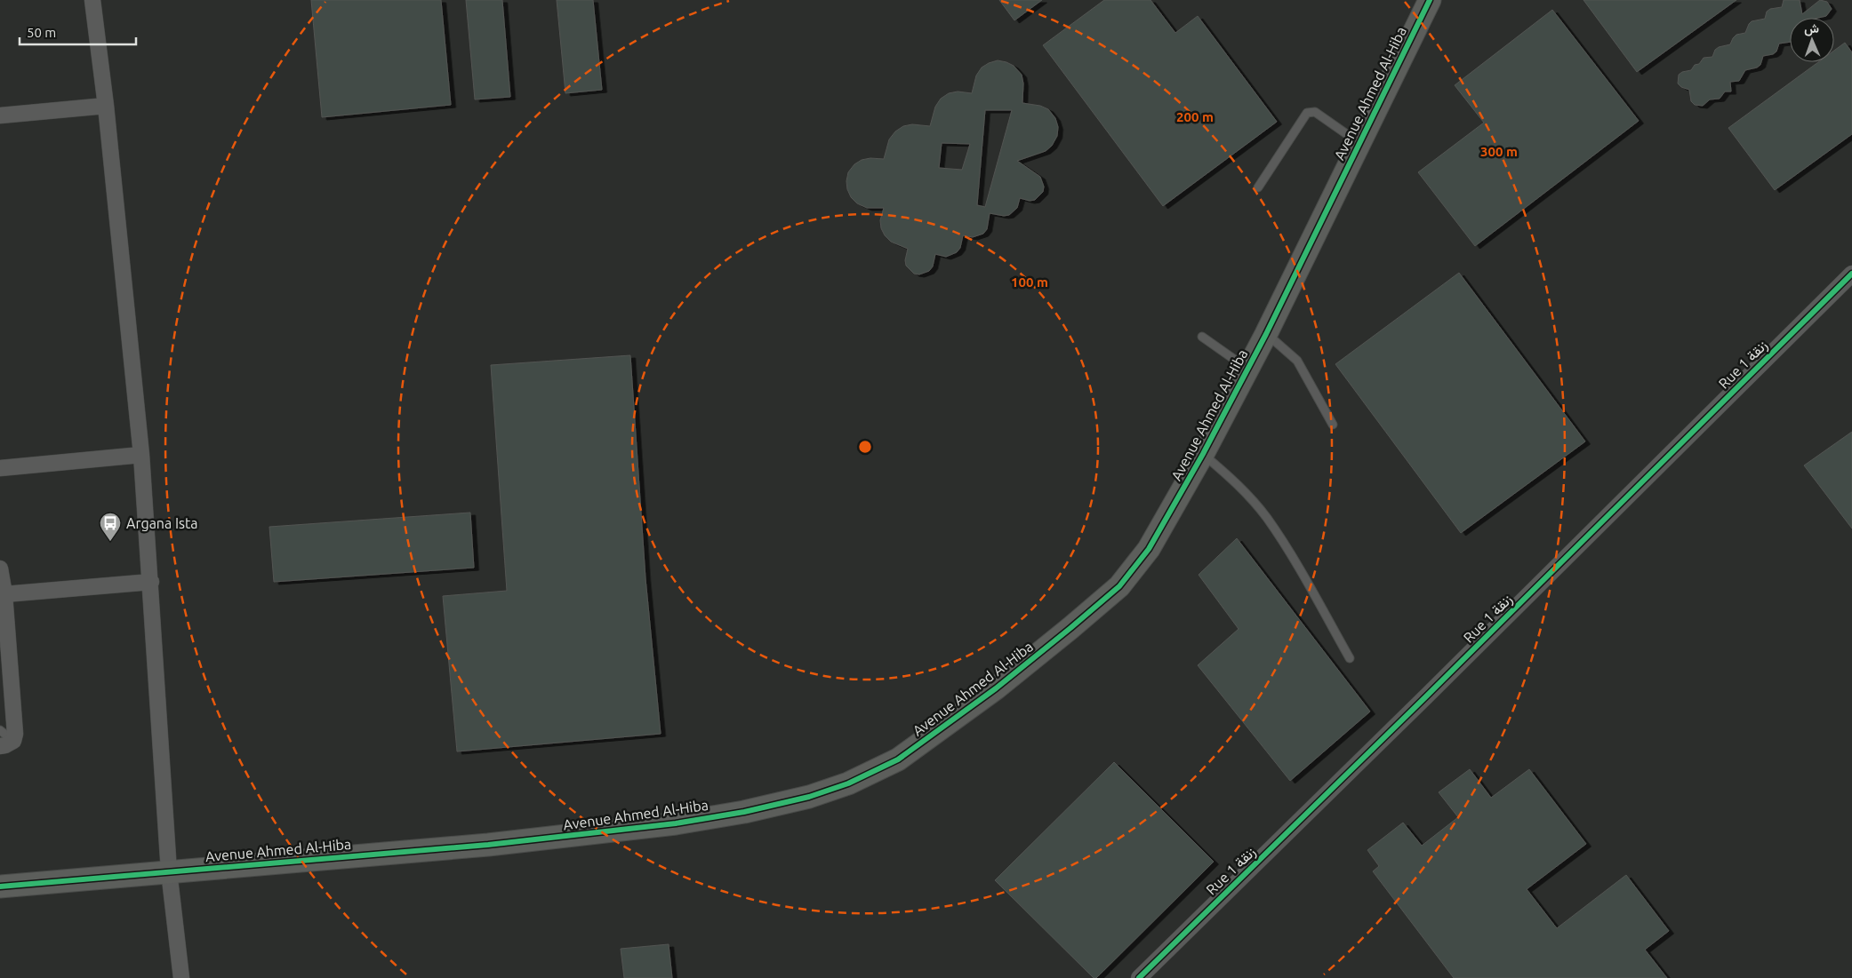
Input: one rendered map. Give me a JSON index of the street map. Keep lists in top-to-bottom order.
{
  "streets": {
    "street": ["Avenue Ahmed Al-Hiba", "Rue 1 زنقة"]
  },
  "places": {
    "bus stop": ["Argana Ista"]
  },
  "scale_bar": "50 m",
  "north": "top",
  "rings": ["200 m", "300 m", "100 m"]
}
